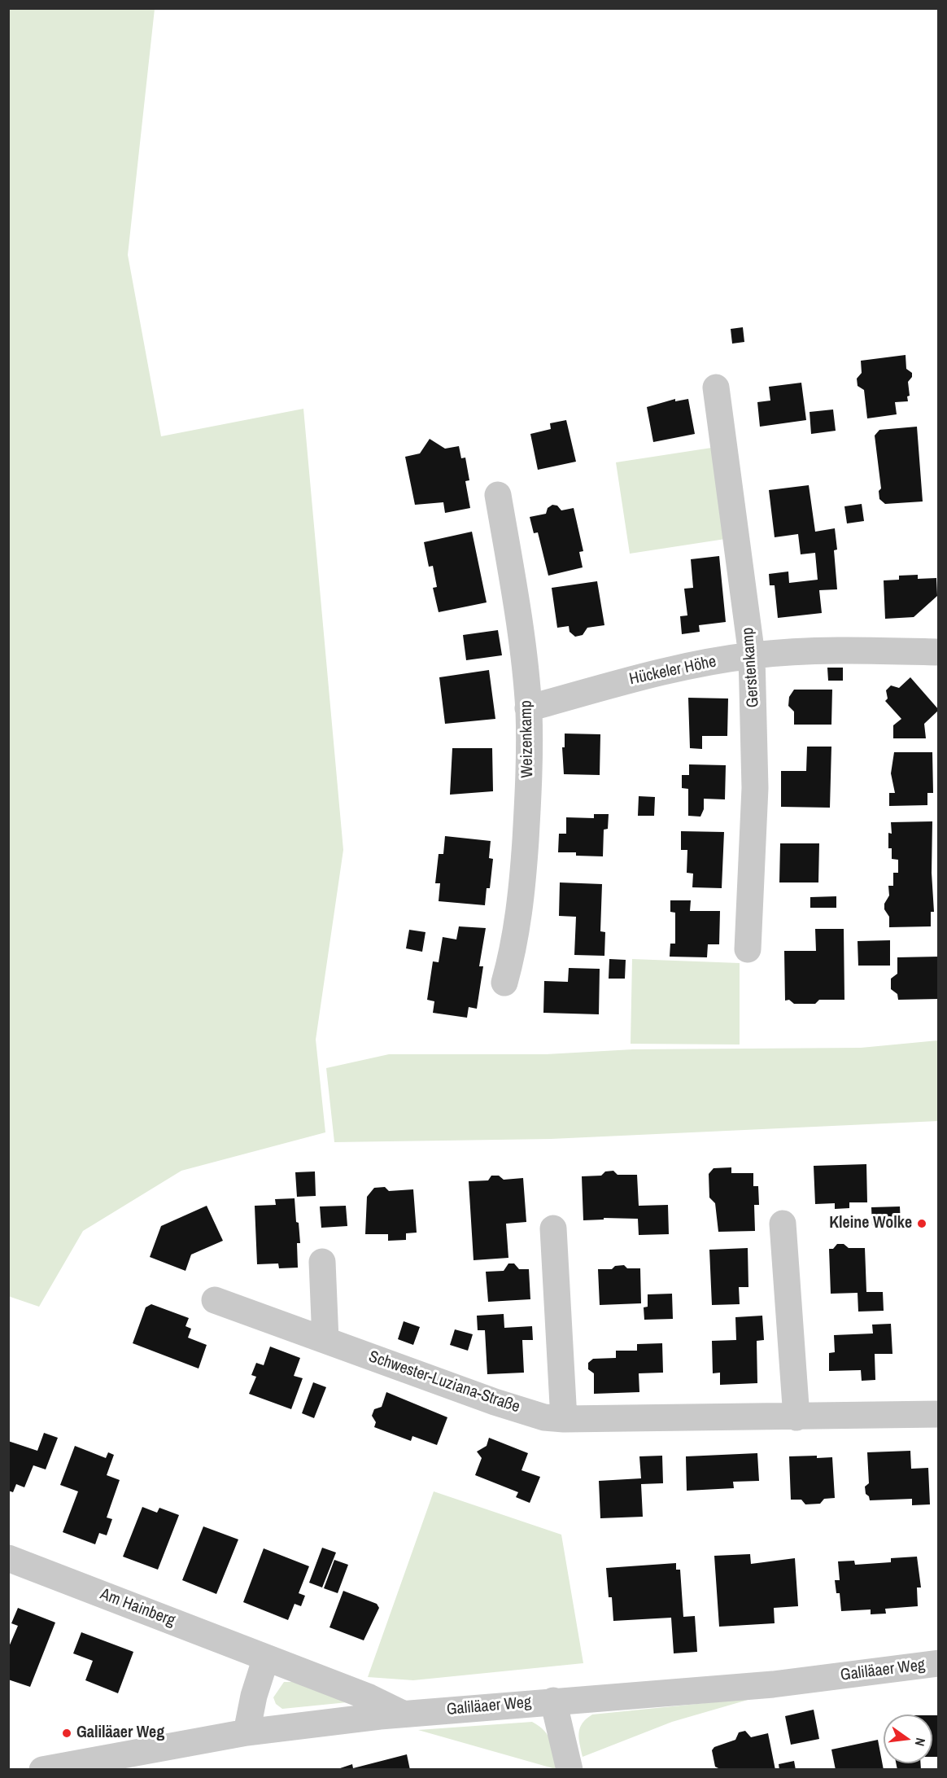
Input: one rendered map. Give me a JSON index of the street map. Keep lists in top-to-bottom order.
{
  "streets": {
    "street": [
      "Gerstenkamp",
      "Hückeler Höhe",
      "Weizenkamp",
      "Schwester-Luziana-Straße",
      "Am Hainberg",
      "Galiläaer Weg"
    ]
  },
  "crossings": [
    ["Gerstenkamp", "Hückeler Höhe"],
    ["Hückeler Höhe", "Weizenkamp"],
    ["Am Hainberg", "Galiläaer Weg"]
  ],
  "places": ["Kleine Wolke", "Galiläaer Weg"],
  "north": "right"
}
